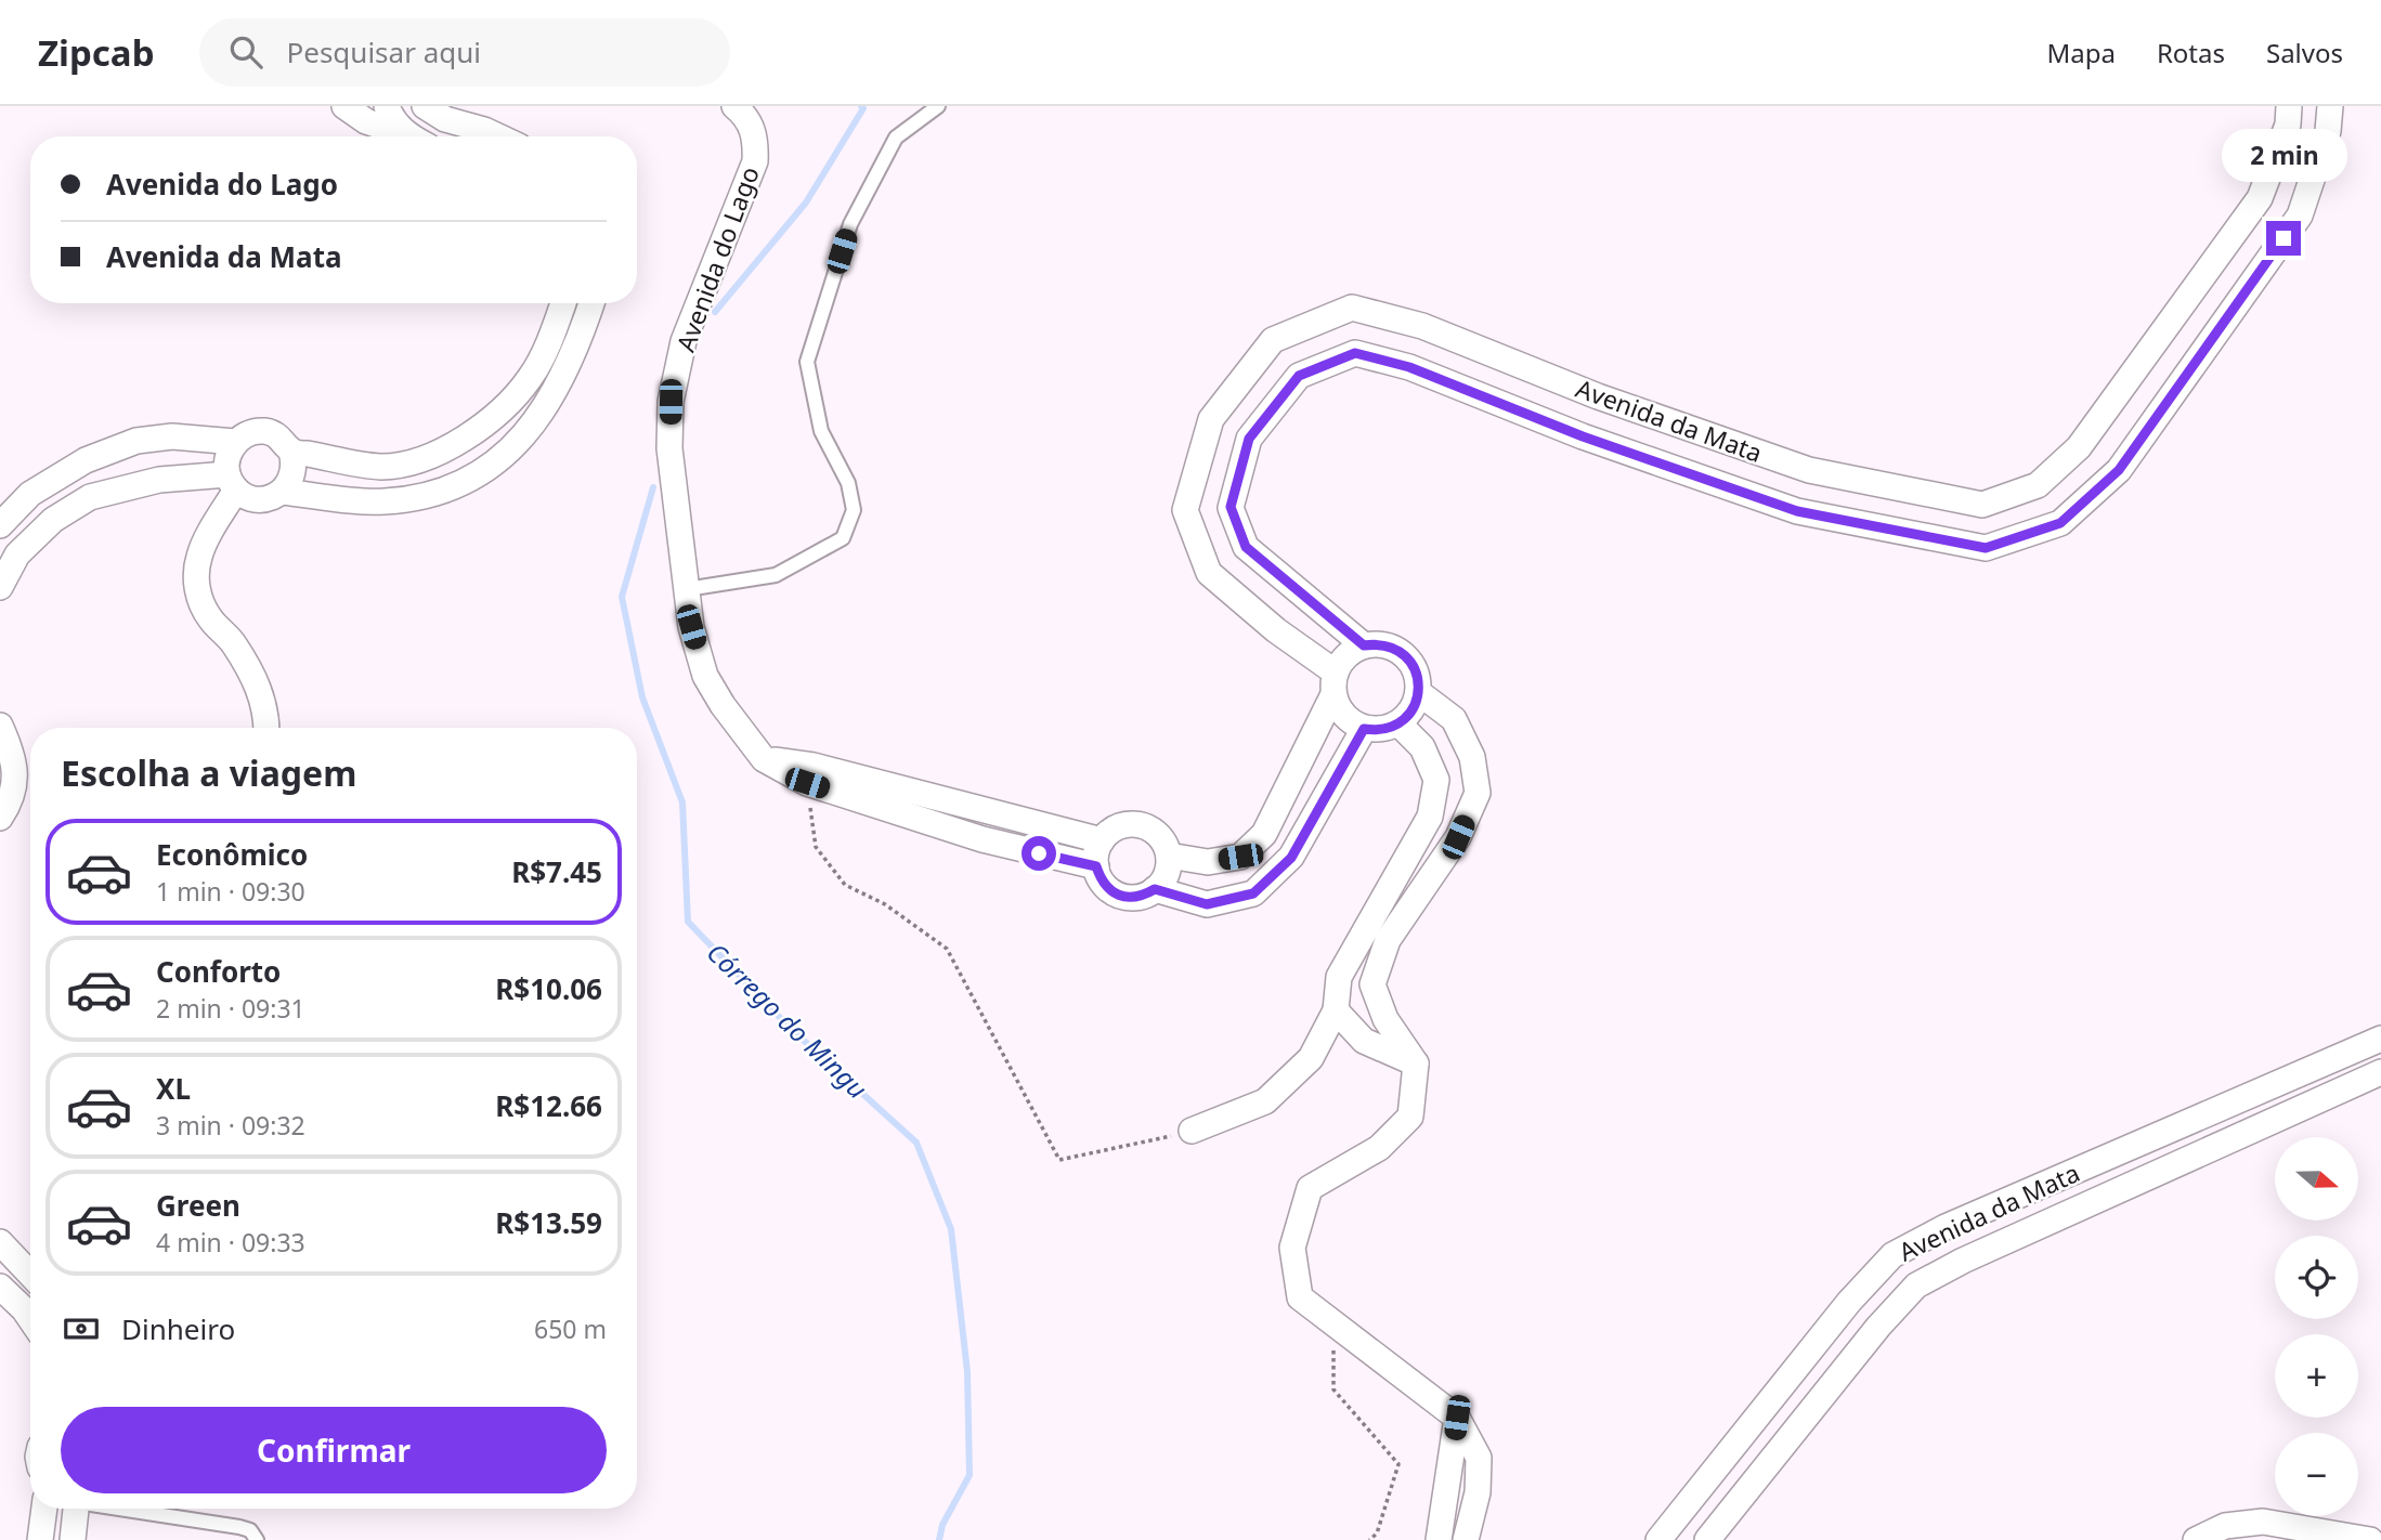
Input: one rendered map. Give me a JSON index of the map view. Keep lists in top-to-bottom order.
{
  "streets": {
    "street": ["Avenida do Lago", "Avenida da Mata"]
  },
  "water": ["Córrego do Mingu"],
  "north": "right",
  "page": {
    "header": "Zipcab",
    "search": "Pesquisar aqui",
    "nav": ["Mapa", "Rotas", "Salvos"],
    "bubble": "2 min",
    "banner": ["Avenida do Lago", "Avenida da Mata"],
    "heading": "Escolha a viagem",
    "list": [
      {
        "name": "Econômico",
        "note": "1 min · 09:30",
        "value": "R$7.45"
      },
      {
        "name": "Conforto",
        "note": "2 min · 09:31",
        "value": "R$10.06"
      },
      {
        "name": "XL",
        "note": "3 min · 09:32",
        "value": "R$12.66"
      },
      {
        "name": "Green",
        "note": "4 min · 09:33",
        "value": "R$13.59"
      }
    ],
    "map_buttons": ["+", "−"],
    "pay": ["Dinheiro", "650 m"],
    "buttons": "Confirmar"
  }
}
